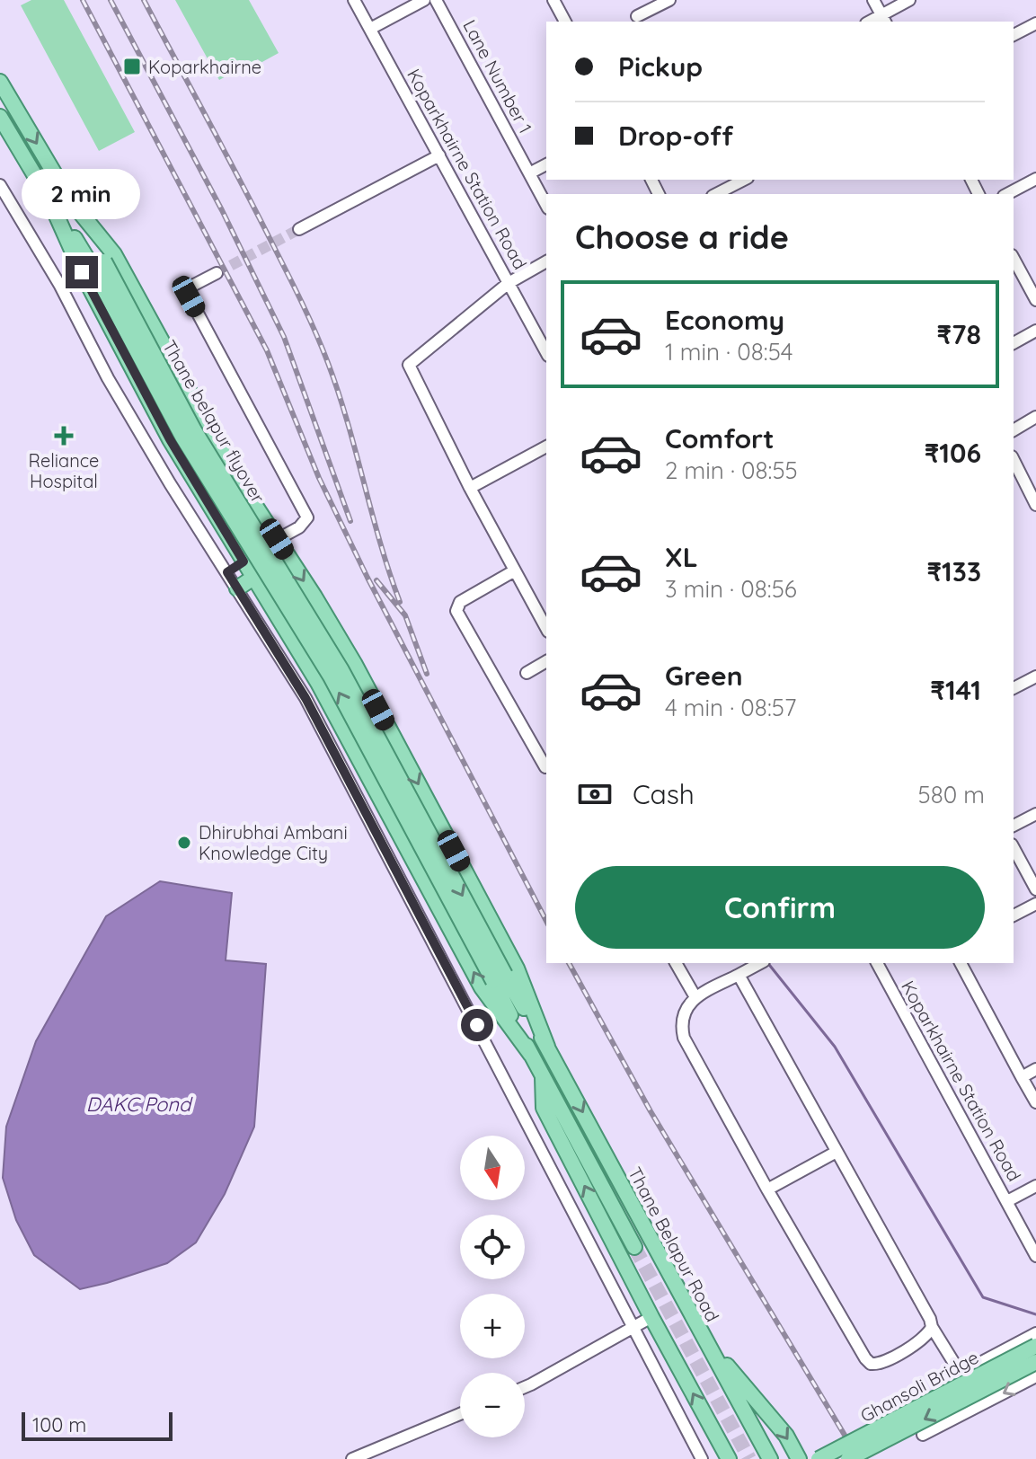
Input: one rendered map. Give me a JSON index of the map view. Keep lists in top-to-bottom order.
{
  "streets": {
    "main road": ["Thane belapur flyover", "Thane Belapur Road", "Ghansoli Bridge"],
    "street": ["Lane Number 1", "Koparkhairne Station Road"]
  },
  "water": ["DAKC Pond"],
  "places": {
    "transit": ["Koparkhairne"],
    "health": ["Reliance Hospital"],
    "other": ["Dhirubhai Ambani Knowledge City"]
  },
  "scale_bar": "100 m",
  "north": "bottom",
  "page": {
    "banner": ["Pickup", "Drop-off"],
    "bubble": "2 min",
    "heading": "Choose a ride",
    "list": [
      {
        "name": "Economy",
        "note": "1 min · 08:54",
        "value": "₹78"
      },
      {
        "name": "Comfort",
        "note": "2 min · 08:55",
        "value": "₹106"
      },
      {
        "name": "XL",
        "note": "3 min · 08:56",
        "value": "₹133"
      },
      {
        "name": "Green",
        "note": "4 min · 08:57",
        "value": "₹141"
      }
    ],
    "pay": ["Cash", "580 m"],
    "buttons": "Confirm",
    "map_buttons": ["+", "−"],
    "scale": "100 m"
  }
}
